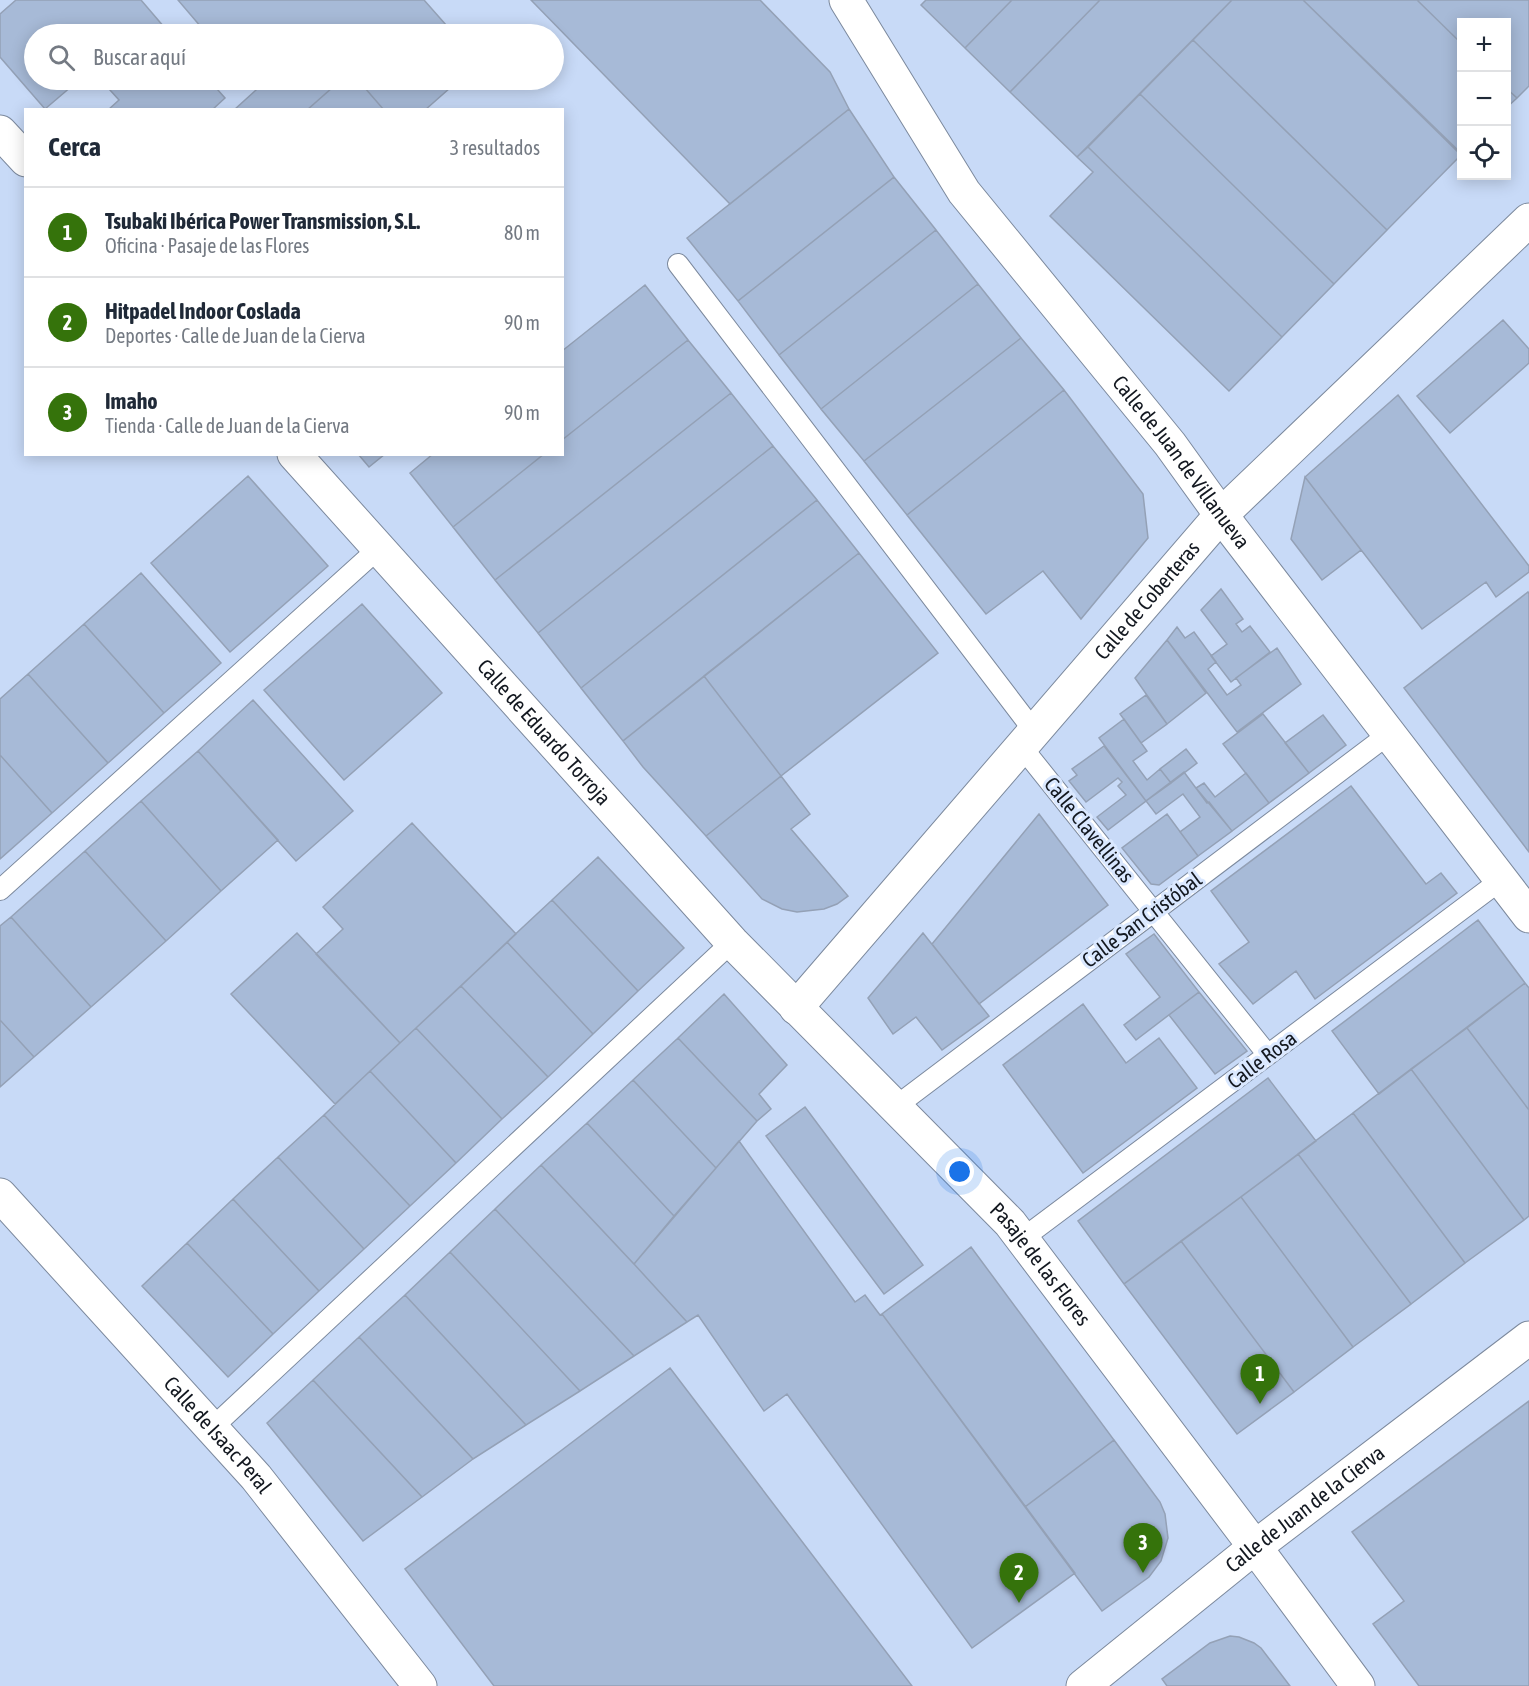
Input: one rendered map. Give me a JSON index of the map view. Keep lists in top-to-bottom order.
{
  "streets": {
    "street": [
      "Calle de Juan de Villanueva",
      "Calle de Coberteras",
      "Calle de Eduardo Torroja",
      "Pasaje de las Flores",
      "Calle de Isaac Peral",
      "Calle de Juan de la Cierva"
    ],
    "lane": ["Calle Clavellinas", "Calle San Cristóbal", "Calle Rosa"]
  },
  "crossings": [
    ["Calle de Juan de Villanueva", "Calle de Coberteras"],
    ["Calle de Juan de Villanueva", "Calle San Cristóbal"],
    ["Calle de Juan de Villanueva", "Calle Rosa"],
    ["Calle de Coberteras", "Calle de Eduardo Torroja"],
    ["Calle de Coberteras", "Calle Clavellinas"],
    ["Calle de Coberteras", "Pasaje de las Flores"],
    ["Calle de Eduardo Torroja", "Pasaje de las Flores"],
    ["Calle Clavellinas", "Calle San Cristóbal"],
    ["Calle Clavellinas", "Calle Rosa"],
    ["Calle San Cristóbal", "Pasaje de las Flores"],
    ["Calle Rosa", "Pasaje de las Flores"],
    ["Pasaje de las Flores", "Calle de Juan de la Cierva"]
  ],
  "page": {
    "map_buttons": ["+", "−"],
    "search": "Buscar aquí",
    "heading": ["Cerca", "3 resultados"],
    "list": [
      {
        "mark": "1",
        "name": "Tsubaki Ibérica Power Transmission, S.L.",
        "note": "Oficina · Pasaje de las Flores",
        "value": "80 m"
      },
      {
        "mark": "2",
        "name": "Hitpadel Indoor Coslada",
        "note": "Deportes · Calle de Juan de la Cierva",
        "value": "90 m"
      },
      {
        "mark": "3",
        "name": "Imaho",
        "note": "Tienda · Calle de Juan de la Cierva",
        "value": "90 m"
      }
    ],
    "pins": ["1", "3", "2"]
  }
}
